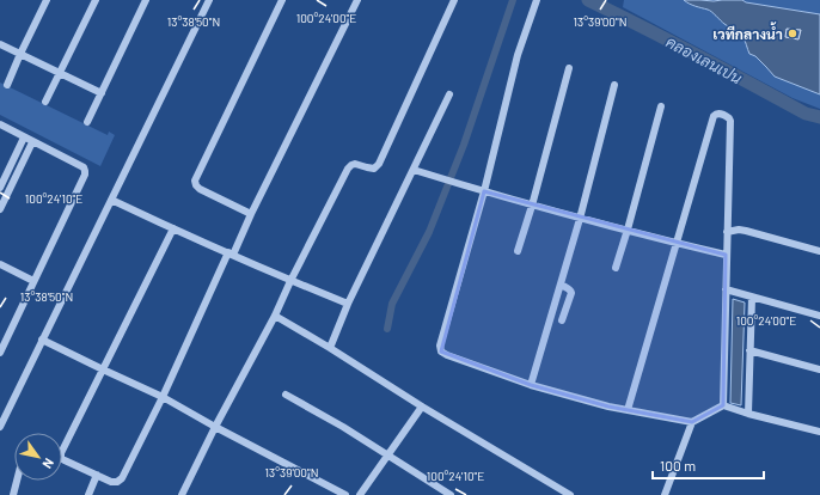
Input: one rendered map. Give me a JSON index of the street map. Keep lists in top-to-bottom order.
{
  "water": ["คลองเลนเปน"],
  "places": ["เวทีกลางน้ำ"],
  "scale_bar": "100 m",
  "north": "bottom right",
  "coordinates": [
    "100°24'00\"E",
    "13°38'50\"N",
    "13°39'00\"N",
    "100°24'10\"E"
  ]
}
